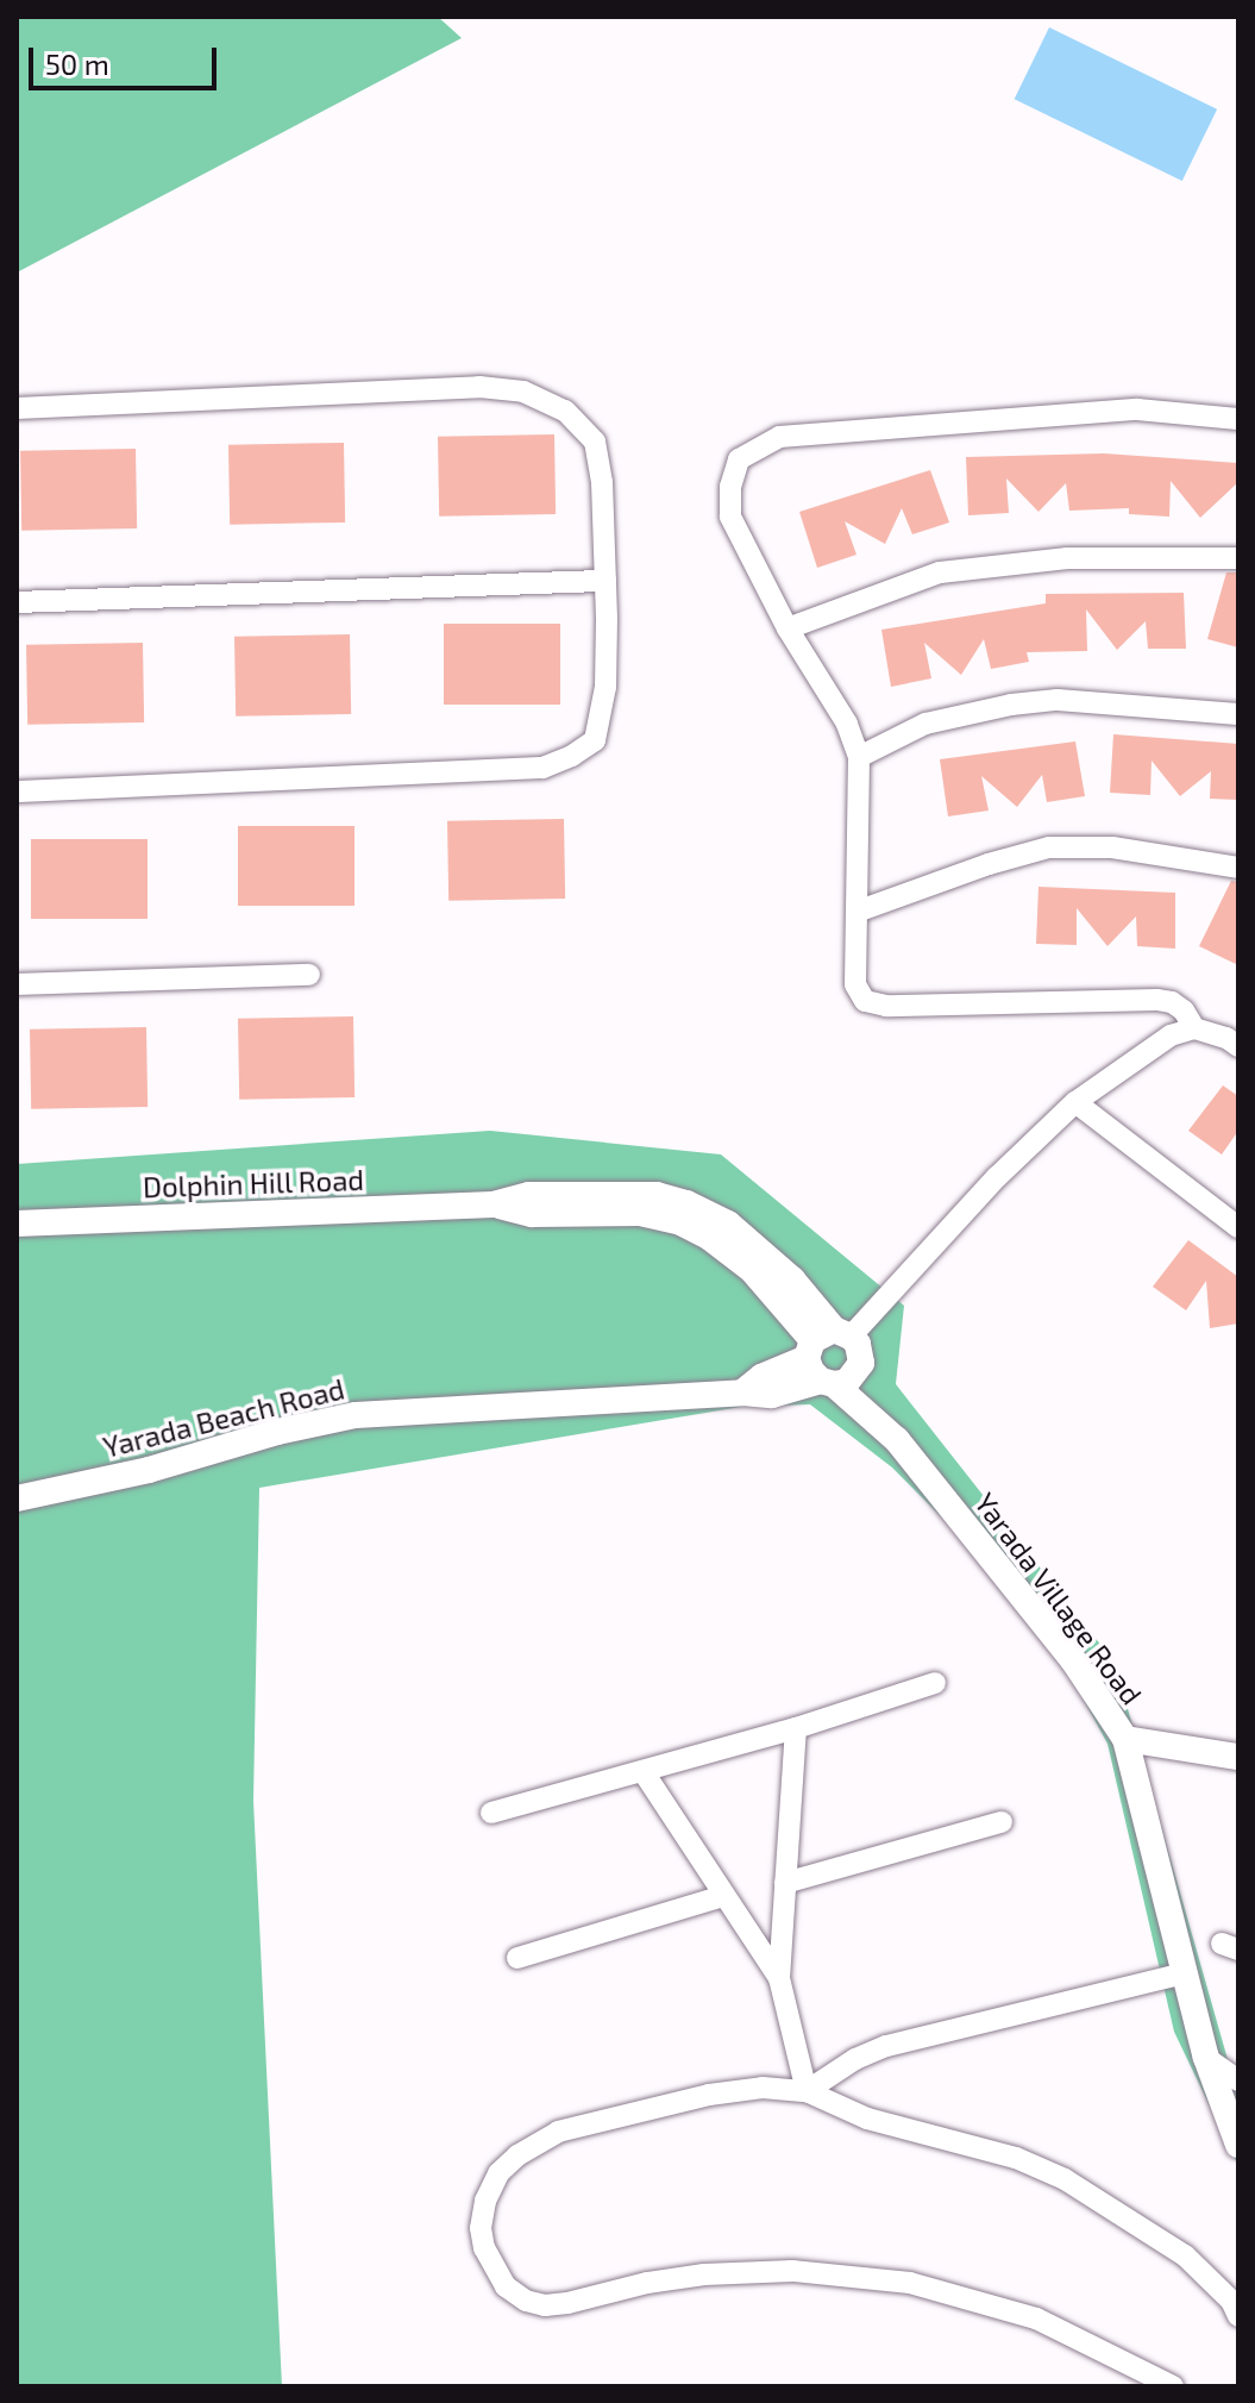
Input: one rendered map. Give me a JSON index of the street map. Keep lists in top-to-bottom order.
{
  "streets": {
    "street": ["Dolphin Hill Road", "Yarada Beach Road", "Yarada Village Road"]
  },
  "crossings": [
    ["Dolphin Hill Road", "Yarada Beach Road"],
    ["Dolphin Hill Road", "Yarada Village Road"],
    ["Yarada Beach Road", "Yarada Village Road"]
  ],
  "scale_bar": "50 m"
}
